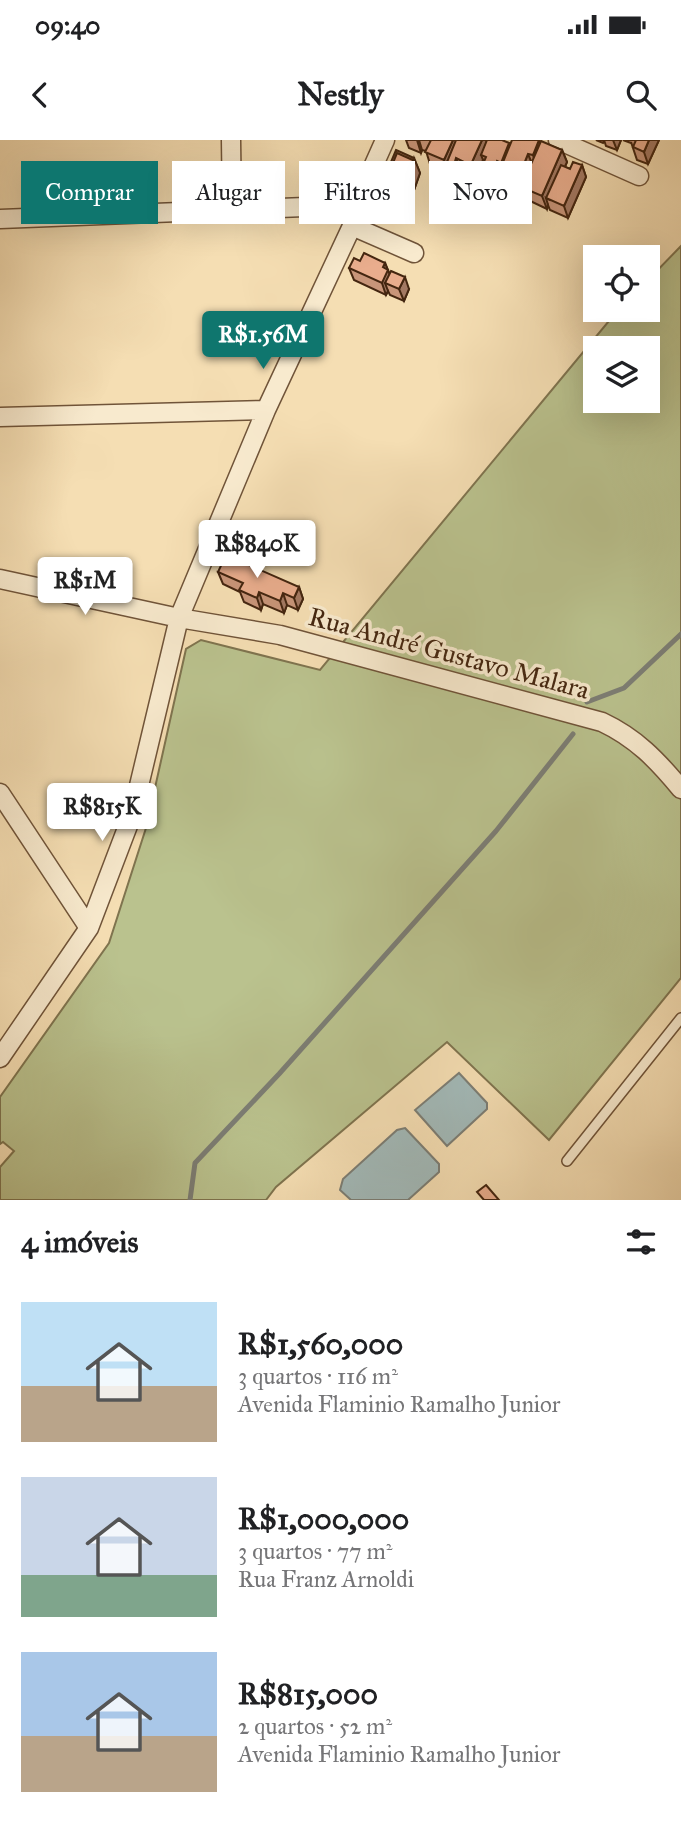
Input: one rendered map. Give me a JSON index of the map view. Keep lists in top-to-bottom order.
{
  "streets": {
    "street": ["Rua André Gustavo Malara"]
  },
  "page": {
    "status": "09:40",
    "header": "Nestly",
    "chip": [
      "Comprar",
      "Alugar",
      "Filtros",
      "Novo"
    ],
    "price": [
      "R$1.56M",
      "R$840K",
      "R$1M",
      "R$815K"
    ],
    "heading": "4 imóveis",
    "list": [
      {
        "name": "R$1,560,000",
        "note": "3 quartos · 116 m² · Avenida Flaminio Ramalho Junior"
      },
      {
        "name": "R$1,000,000",
        "note": "3 quartos · 77 m² · Rua Franz Arnoldi"
      },
      {
        "name": "R$815,000",
        "note": "2 quartos · 52 m² · Avenida Flaminio Ramalho Junior"
      }
    ]
  }
}
